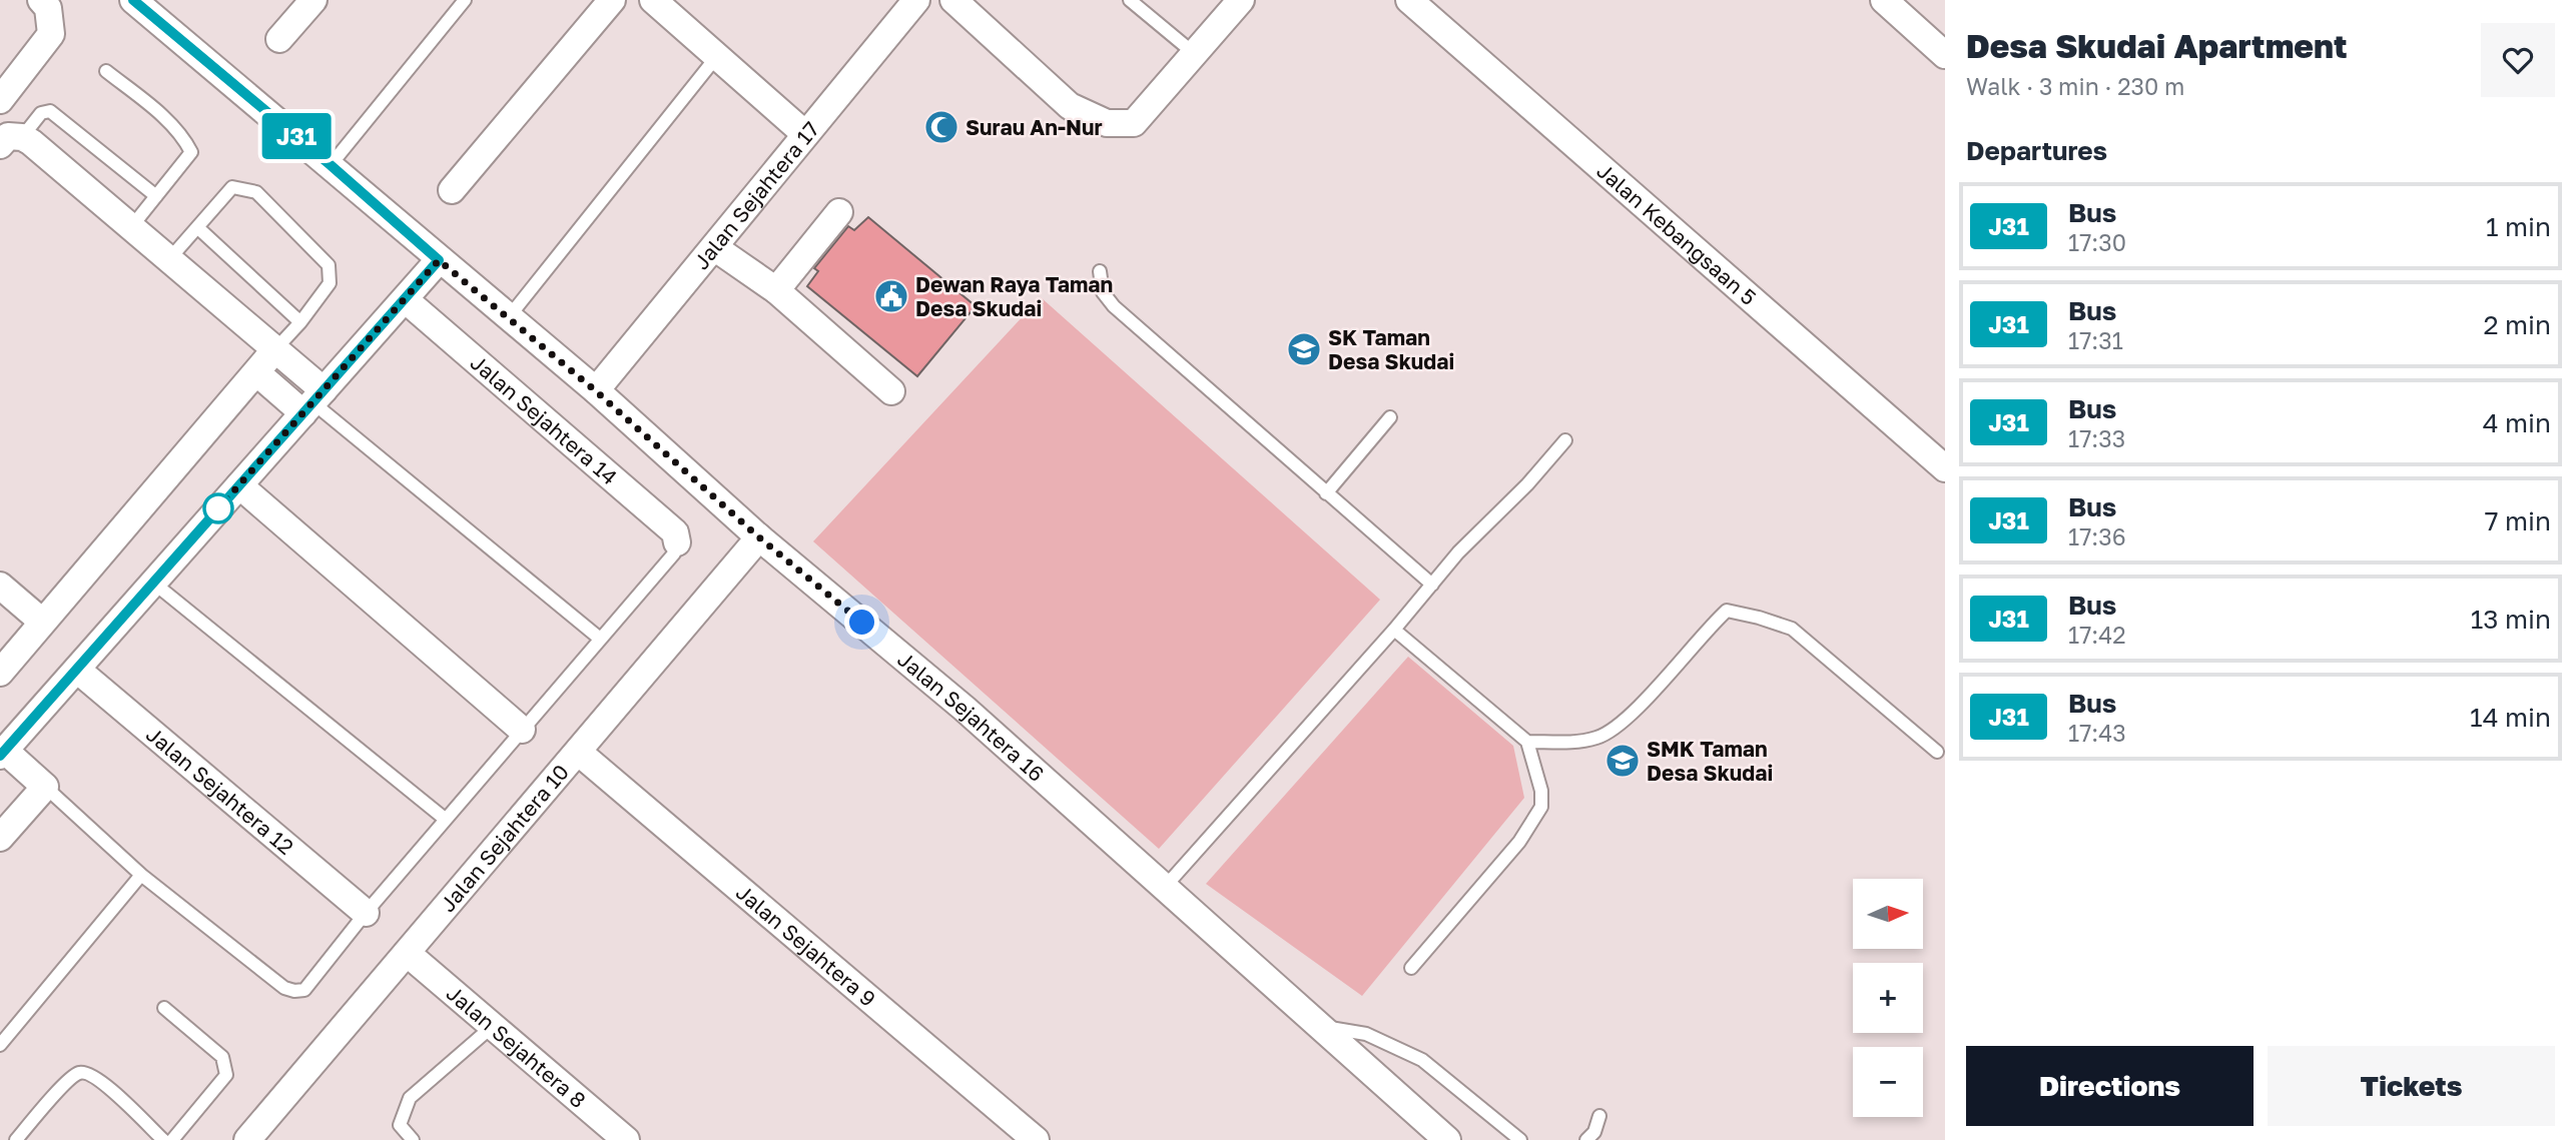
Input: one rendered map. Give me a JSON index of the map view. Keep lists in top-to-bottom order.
{
  "streets": {
    "street": [
      "Jalan Sejahtera 17",
      "Jalan Kebangsaan 5",
      "Jalan Sejahtera 14",
      "Jalan Sejahtera 16",
      "Jalan Sejahtera 12",
      "Jalan Sejahtera 10",
      "Jalan Sejahtera 9",
      "Jalan Sejahtera 8"
    ]
  },
  "crossings": [
    ["Jalan Sejahtera 17", "Jalan Sejahtera 16"],
    ["Jalan Sejahtera 16", "Jalan Sejahtera 10"],
    ["Jalan Sejahtera 10", "Jalan Sejahtera 9"],
    ["Jalan Sejahtera 10", "Jalan Sejahtera 8"]
  ],
  "places": {
    "mosque": ["Surau An-Nur"],
    "public building": ["Dewan Raya Taman Desa Skudai"],
    "school or university": ["SK Taman Desa Skudai", "SMK Taman Desa Skudai"]
  },
  "lines": ["bus line J31"],
  "north": "right",
  "page": {
    "on_map": "J31",
    "heading": [
      ["Desa Skudai Apartment", "Walk · 3 min · 230 m"],
      "Departures"
    ],
    "list": [
      {
        "mark": "J31",
        "name": "Bus",
        "note": "17:30",
        "value": "1 min"
      },
      {
        "mark": "J31",
        "name": "Bus",
        "note": "17:31",
        "value": "2 min"
      },
      {
        "mark": "J31",
        "name": "Bus",
        "note": "17:33",
        "value": "4 min"
      },
      {
        "mark": "J31",
        "name": "Bus",
        "note": "17:36",
        "value": "7 min"
      },
      {
        "mark": "J31",
        "name": "Bus",
        "note": "17:42",
        "value": "13 min"
      },
      {
        "mark": "J31",
        "name": "Bus",
        "note": "17:43",
        "value": "14 min"
      }
    ],
    "map_buttons": ["+", "−"],
    "buttons": ["Directions", "Tickets"]
  }
}
